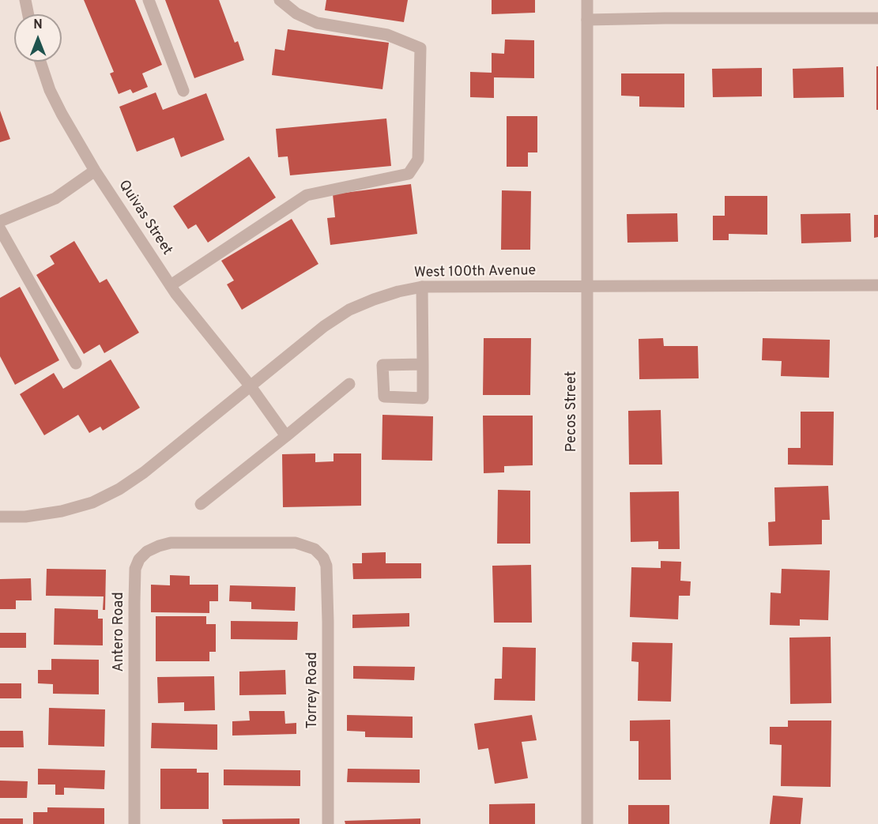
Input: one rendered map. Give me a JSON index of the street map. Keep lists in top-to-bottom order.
{
  "streets": {
    "street": [
      "Quivas Street",
      "West 100th Avenue",
      "Pecos Street",
      "Antero Road",
      "Torrey Road"
    ]
  },
  "crossings": [
    ["Quivas Street", "West 100th Avenue"],
    ["West 100th Avenue", "Pecos Street"],
    ["Antero Road", "Torrey Road"]
  ],
  "north": "top"
}
